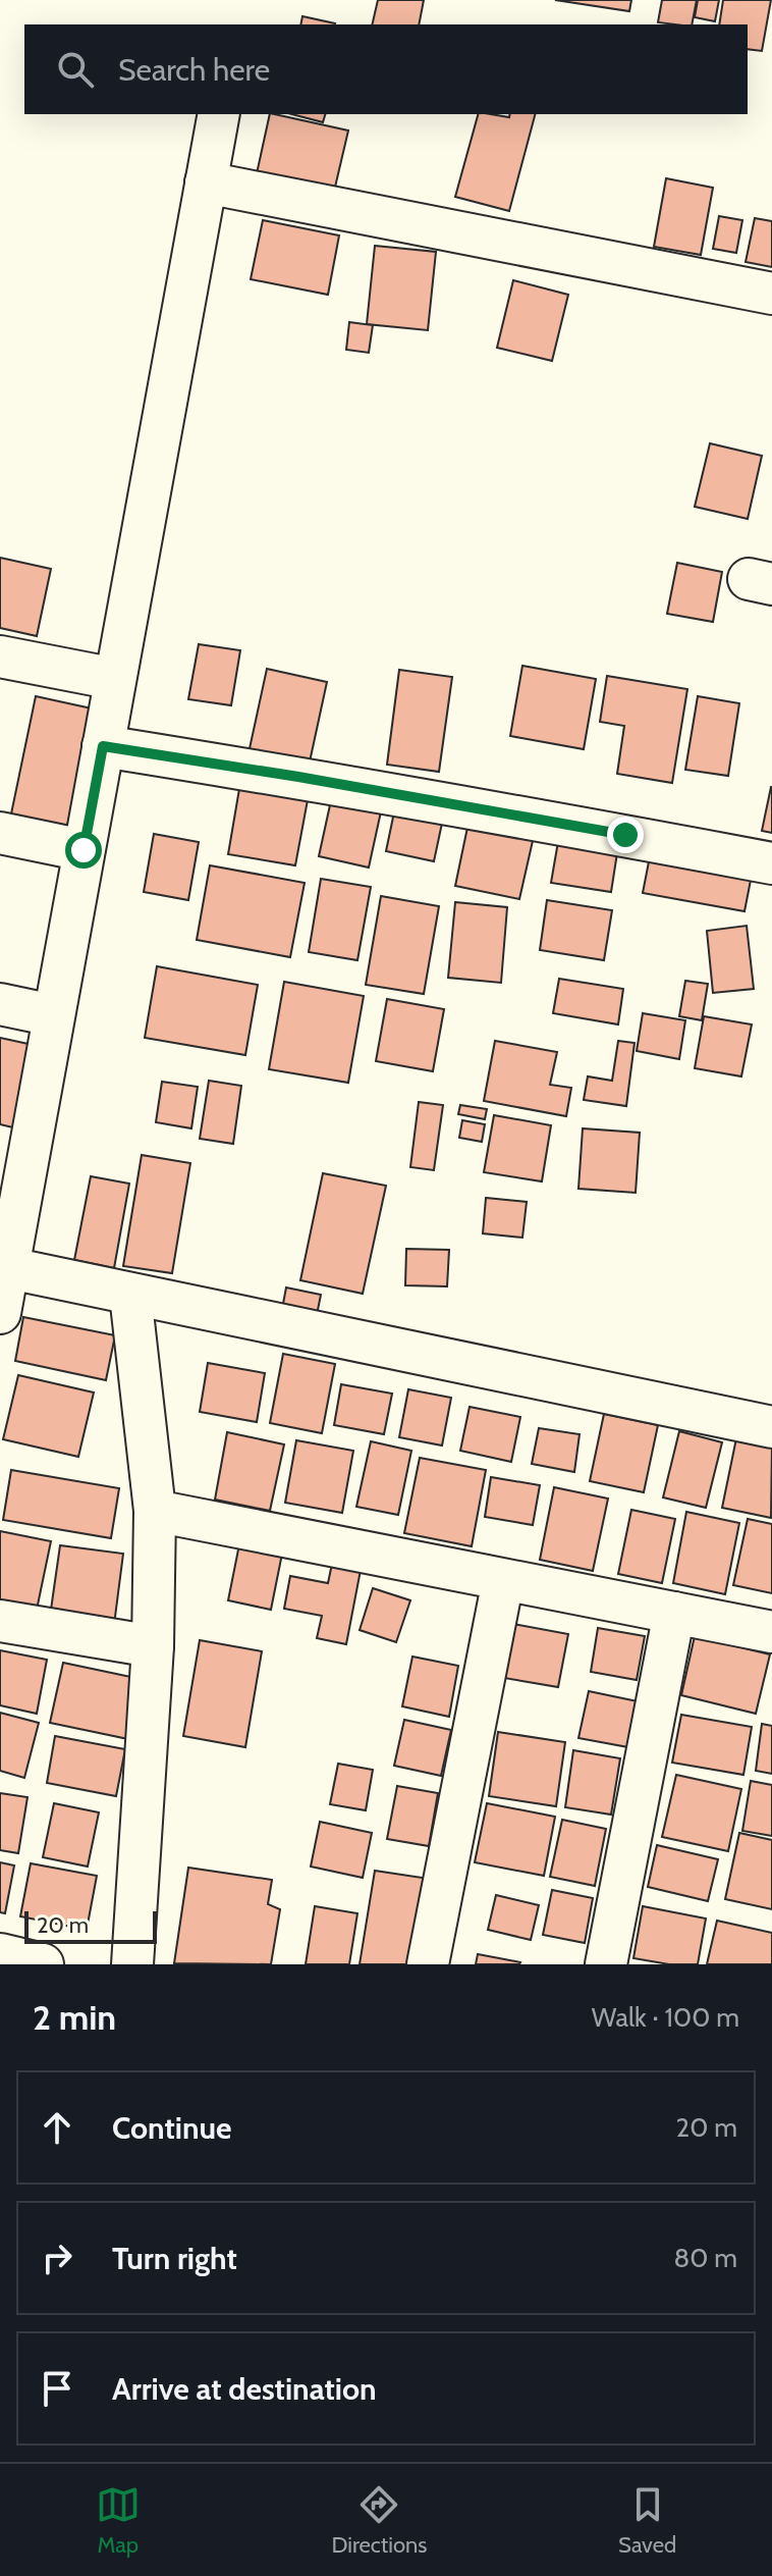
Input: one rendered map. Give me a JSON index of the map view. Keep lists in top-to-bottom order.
{
  "scale_bar": "20 m",
  "page": {
    "search": "Search here",
    "scale": "20 m",
    "heading": ["2 min", "Walk · 100 m"],
    "list": [
      ["Continue", "20 m"],
      ["Turn right", "80 m"],
      "Arrive at destination"
    ],
    "nav": ["Map", "Directions", "Saved"]
  }
}
